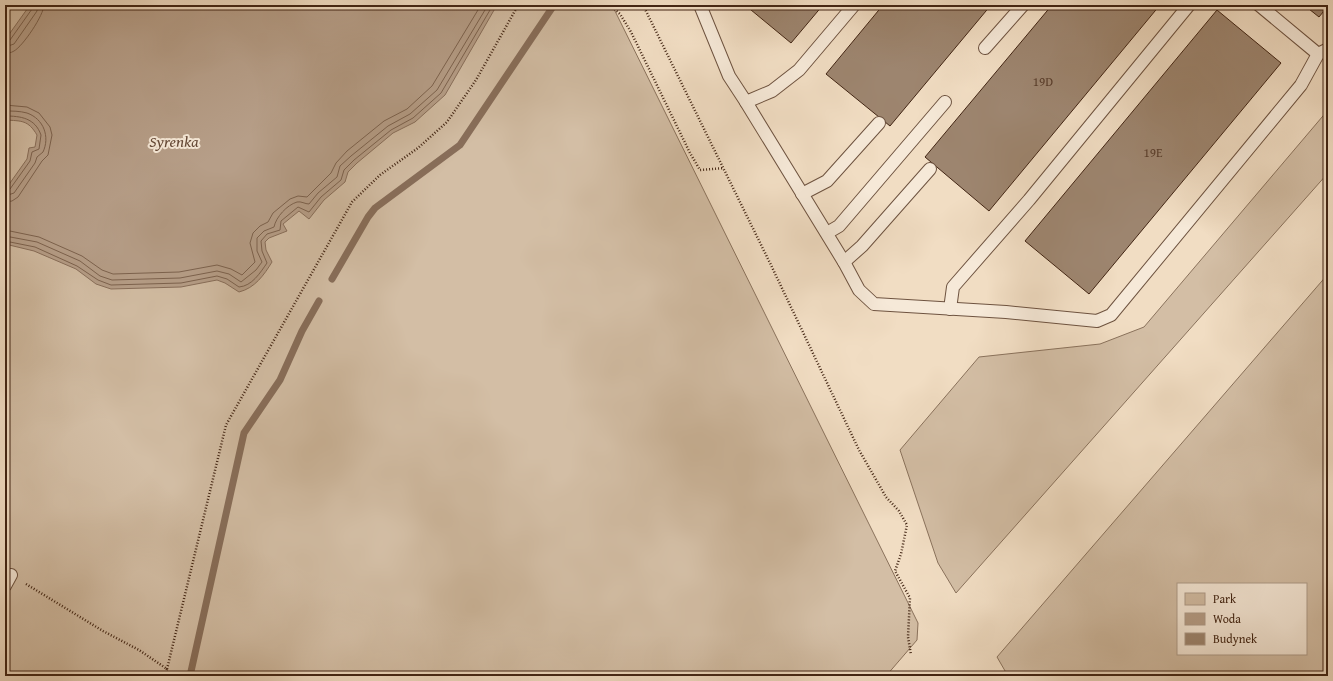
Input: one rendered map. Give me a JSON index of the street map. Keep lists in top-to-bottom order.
{
  "water": ["Syrenka"],
  "house_numbers": ["19D", "19E"],
  "legend": ["Park", "Woda", "Budynek"]
}
